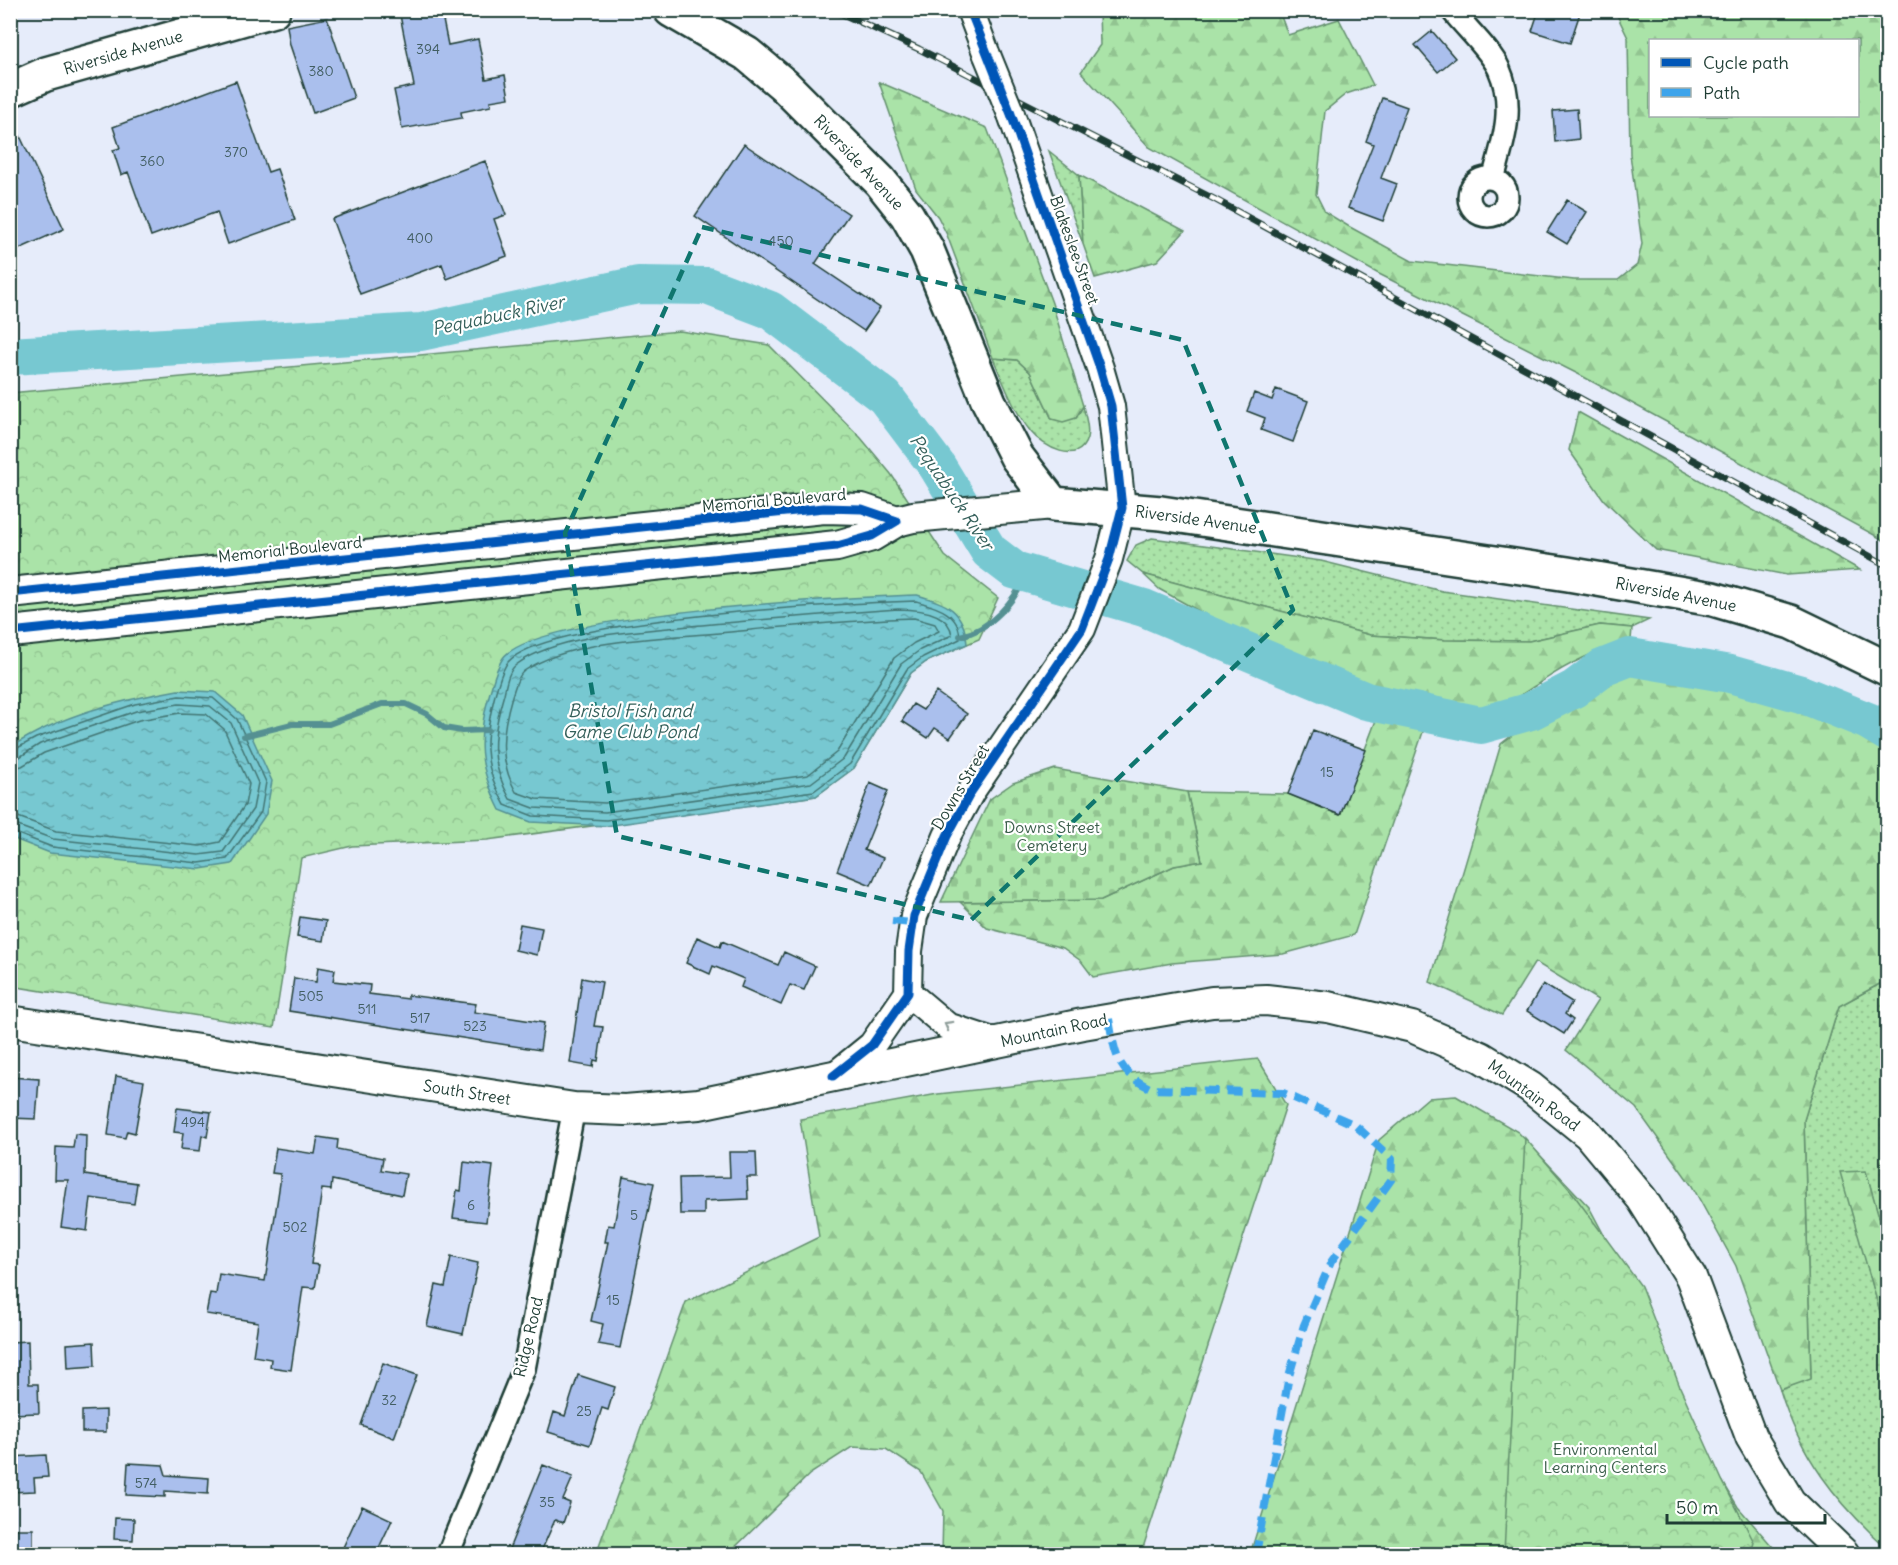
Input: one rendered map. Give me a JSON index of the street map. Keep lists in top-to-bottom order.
{
  "streets": {
    "highway": ["Riverside Avenue"],
    "main road": ["Memorial Boulevard", "Mountain Road", "South Street"],
    "street": ["Blakeslee Street", "Downs Street", "Ridge Road"]
  },
  "crossings": [
    ["Riverside Avenue", "Blakeslee Street"],
    ["Riverside Avenue", "Memorial Boulevard"],
    ["Riverside Avenue", "Downs Street"],
    ["Blakeslee Street", "Downs Street"],
    ["Mountain Road", "South Street"],
    ["South Street", "Ridge Road"]
  ],
  "water": ["Pequabuck River", "Bristol Fish and Game Club Pond"],
  "parks": ["Downs Street Cemetery", "Environmental Learning Centers"],
  "house_numbers": [
    "394",
    "380",
    "370",
    "360",
    "400",
    "450",
    "15",
    "505",
    "511",
    "517",
    "523",
    "494",
    "6",
    "5",
    "502",
    "15",
    "32",
    "25",
    "574",
    "35"
  ],
  "legend": ["Cycle path", "Path"],
  "scale_bar": "50 m"
}
